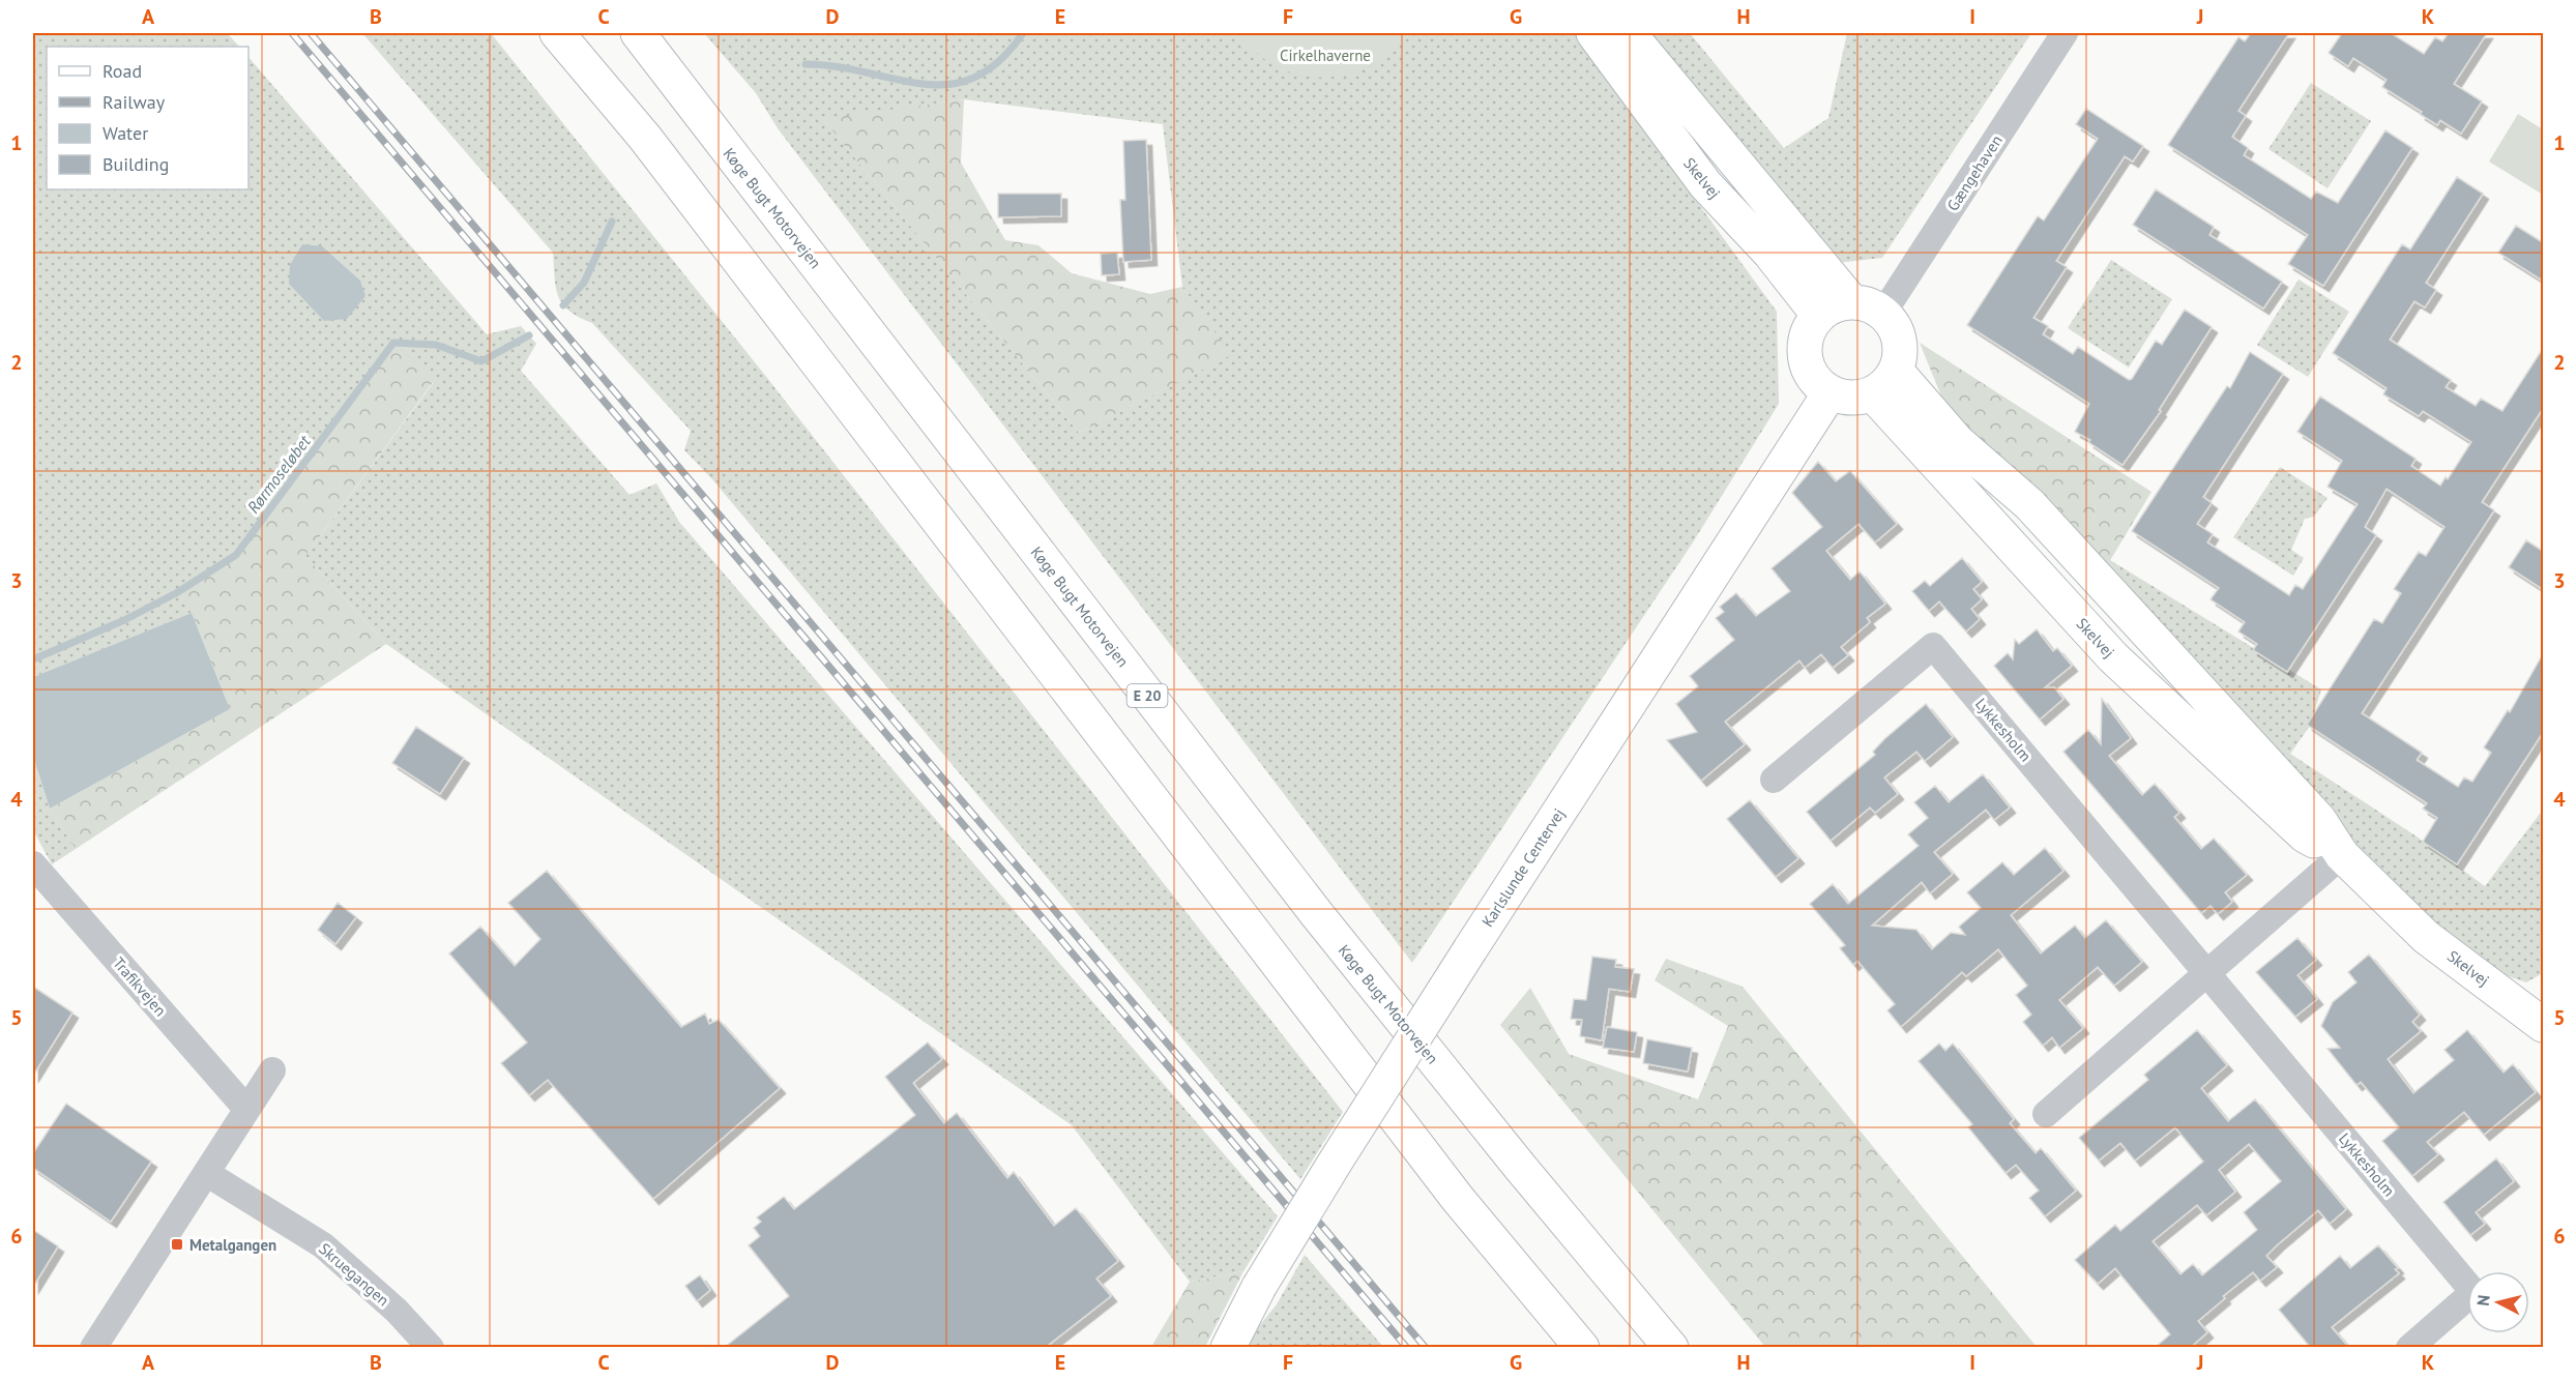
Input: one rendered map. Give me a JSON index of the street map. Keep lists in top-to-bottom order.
{
  "streets": {
    "main road": [
      "Skelvej",
      "Køge Bugt Motorvejen",
      "E 20",
      "Karlslunde Centervej"
    ],
    "street": [
      "Gængehaven",
      "Lykkesholm",
      "Trafikvejen",
      "Skruegangen"
    ]
  },
  "crossings": [
    ["Gængehaven", "Skelvej"],
    ["Gængehaven", "Karlslunde Centervej"],
    ["Skelvej", "Karlslunde Centervej"]
  ],
  "water": ["Rørmoseløbet"],
  "parks": ["Cirkelhaverne"],
  "places": {
    "transit": ["Metalgangen"]
  },
  "legend": [
    "Road",
    "Railway",
    "Water",
    "Building"
  ],
  "north": "left",
  "grid": {
    "columns": [
      "A",
      "B",
      "C",
      "D",
      "E",
      "F",
      "G",
      "H",
      "I",
      "J",
      "K"
    ],
    "rows": [
      "1",
      "2",
      "3",
      "4",
      "5",
      "6"
    ]
  }
}
